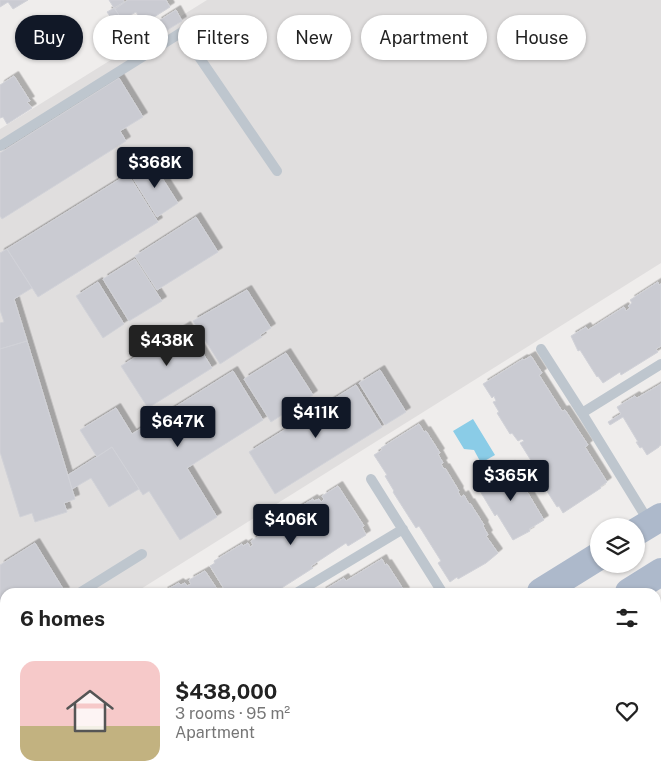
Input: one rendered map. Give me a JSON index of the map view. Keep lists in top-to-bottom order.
{
  "page": {
    "chip": [
      "Buy",
      "Rent",
      "Filters",
      "New",
      "Apartment",
      "House"
    ],
    "price": [
      "$368K",
      "$438K",
      "$411K",
      "$647K",
      "$365K",
      "$406K"
    ],
    "heading": "6 homes",
    "list": [
      {
        "name": "$438,000",
        "note": "3 rooms · 95 m² · Apartment"
      }
    ]
  }
}
